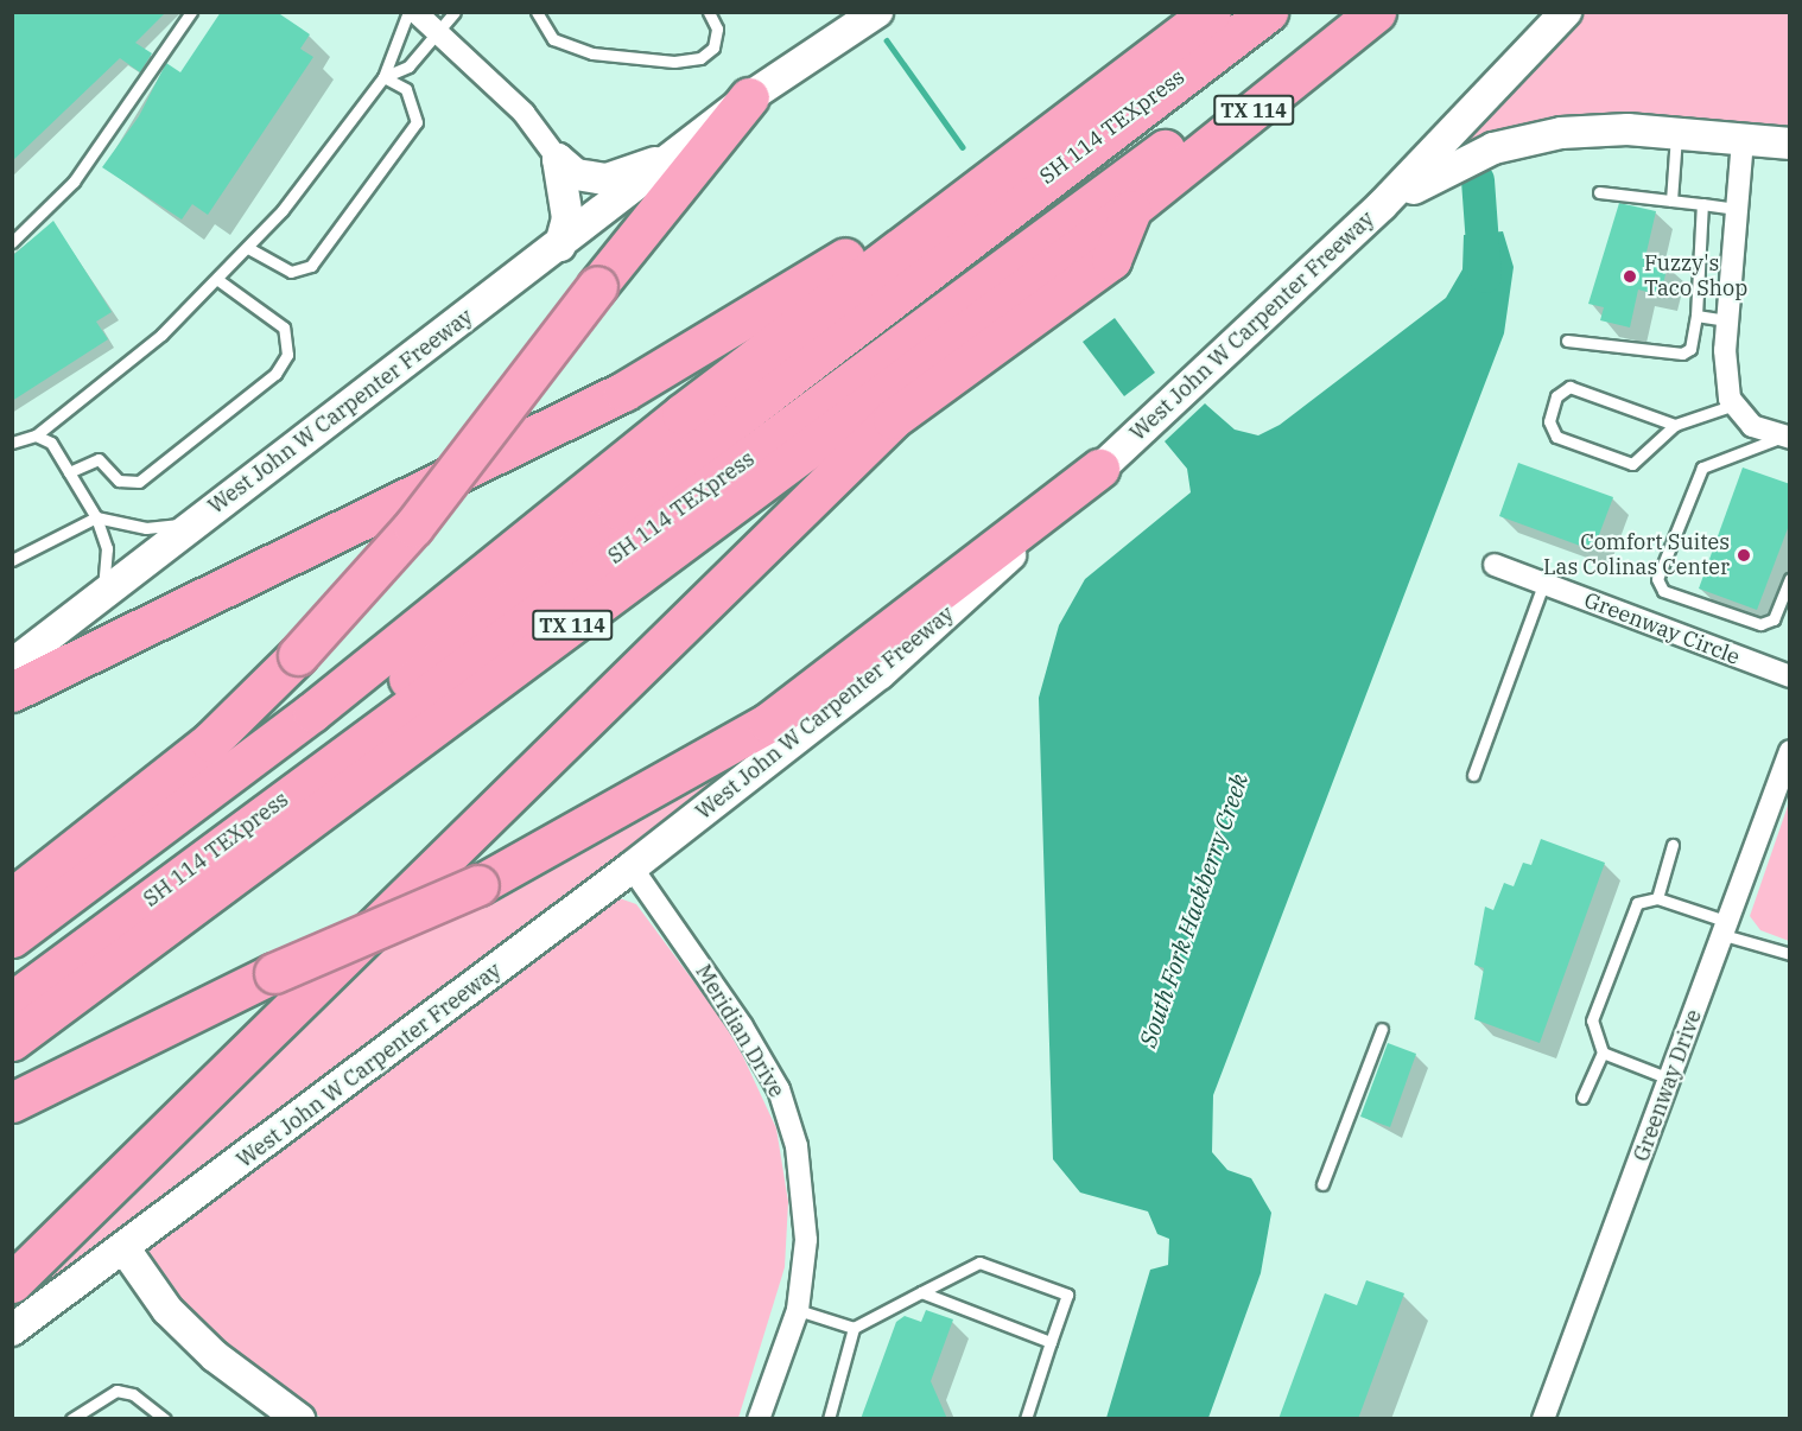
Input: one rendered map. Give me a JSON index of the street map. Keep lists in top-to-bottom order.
{
  "streets": {
    "highway": ["TX 114", "SH 114 TEXpress"],
    "main road": ["West John W Carpenter Freeway"],
    "street": ["Greenway Circle", "Meridian Drive", "Greenway Drive"]
  },
  "crossings": [
    ["West John W Carpenter Freeway", "Meridian Drive"]
  ],
  "water": ["South Fork Hackberry Creek"],
  "places": ["Fuzzy's Taco Shop", "Comfort Suites Las Colinas Center"]
}
